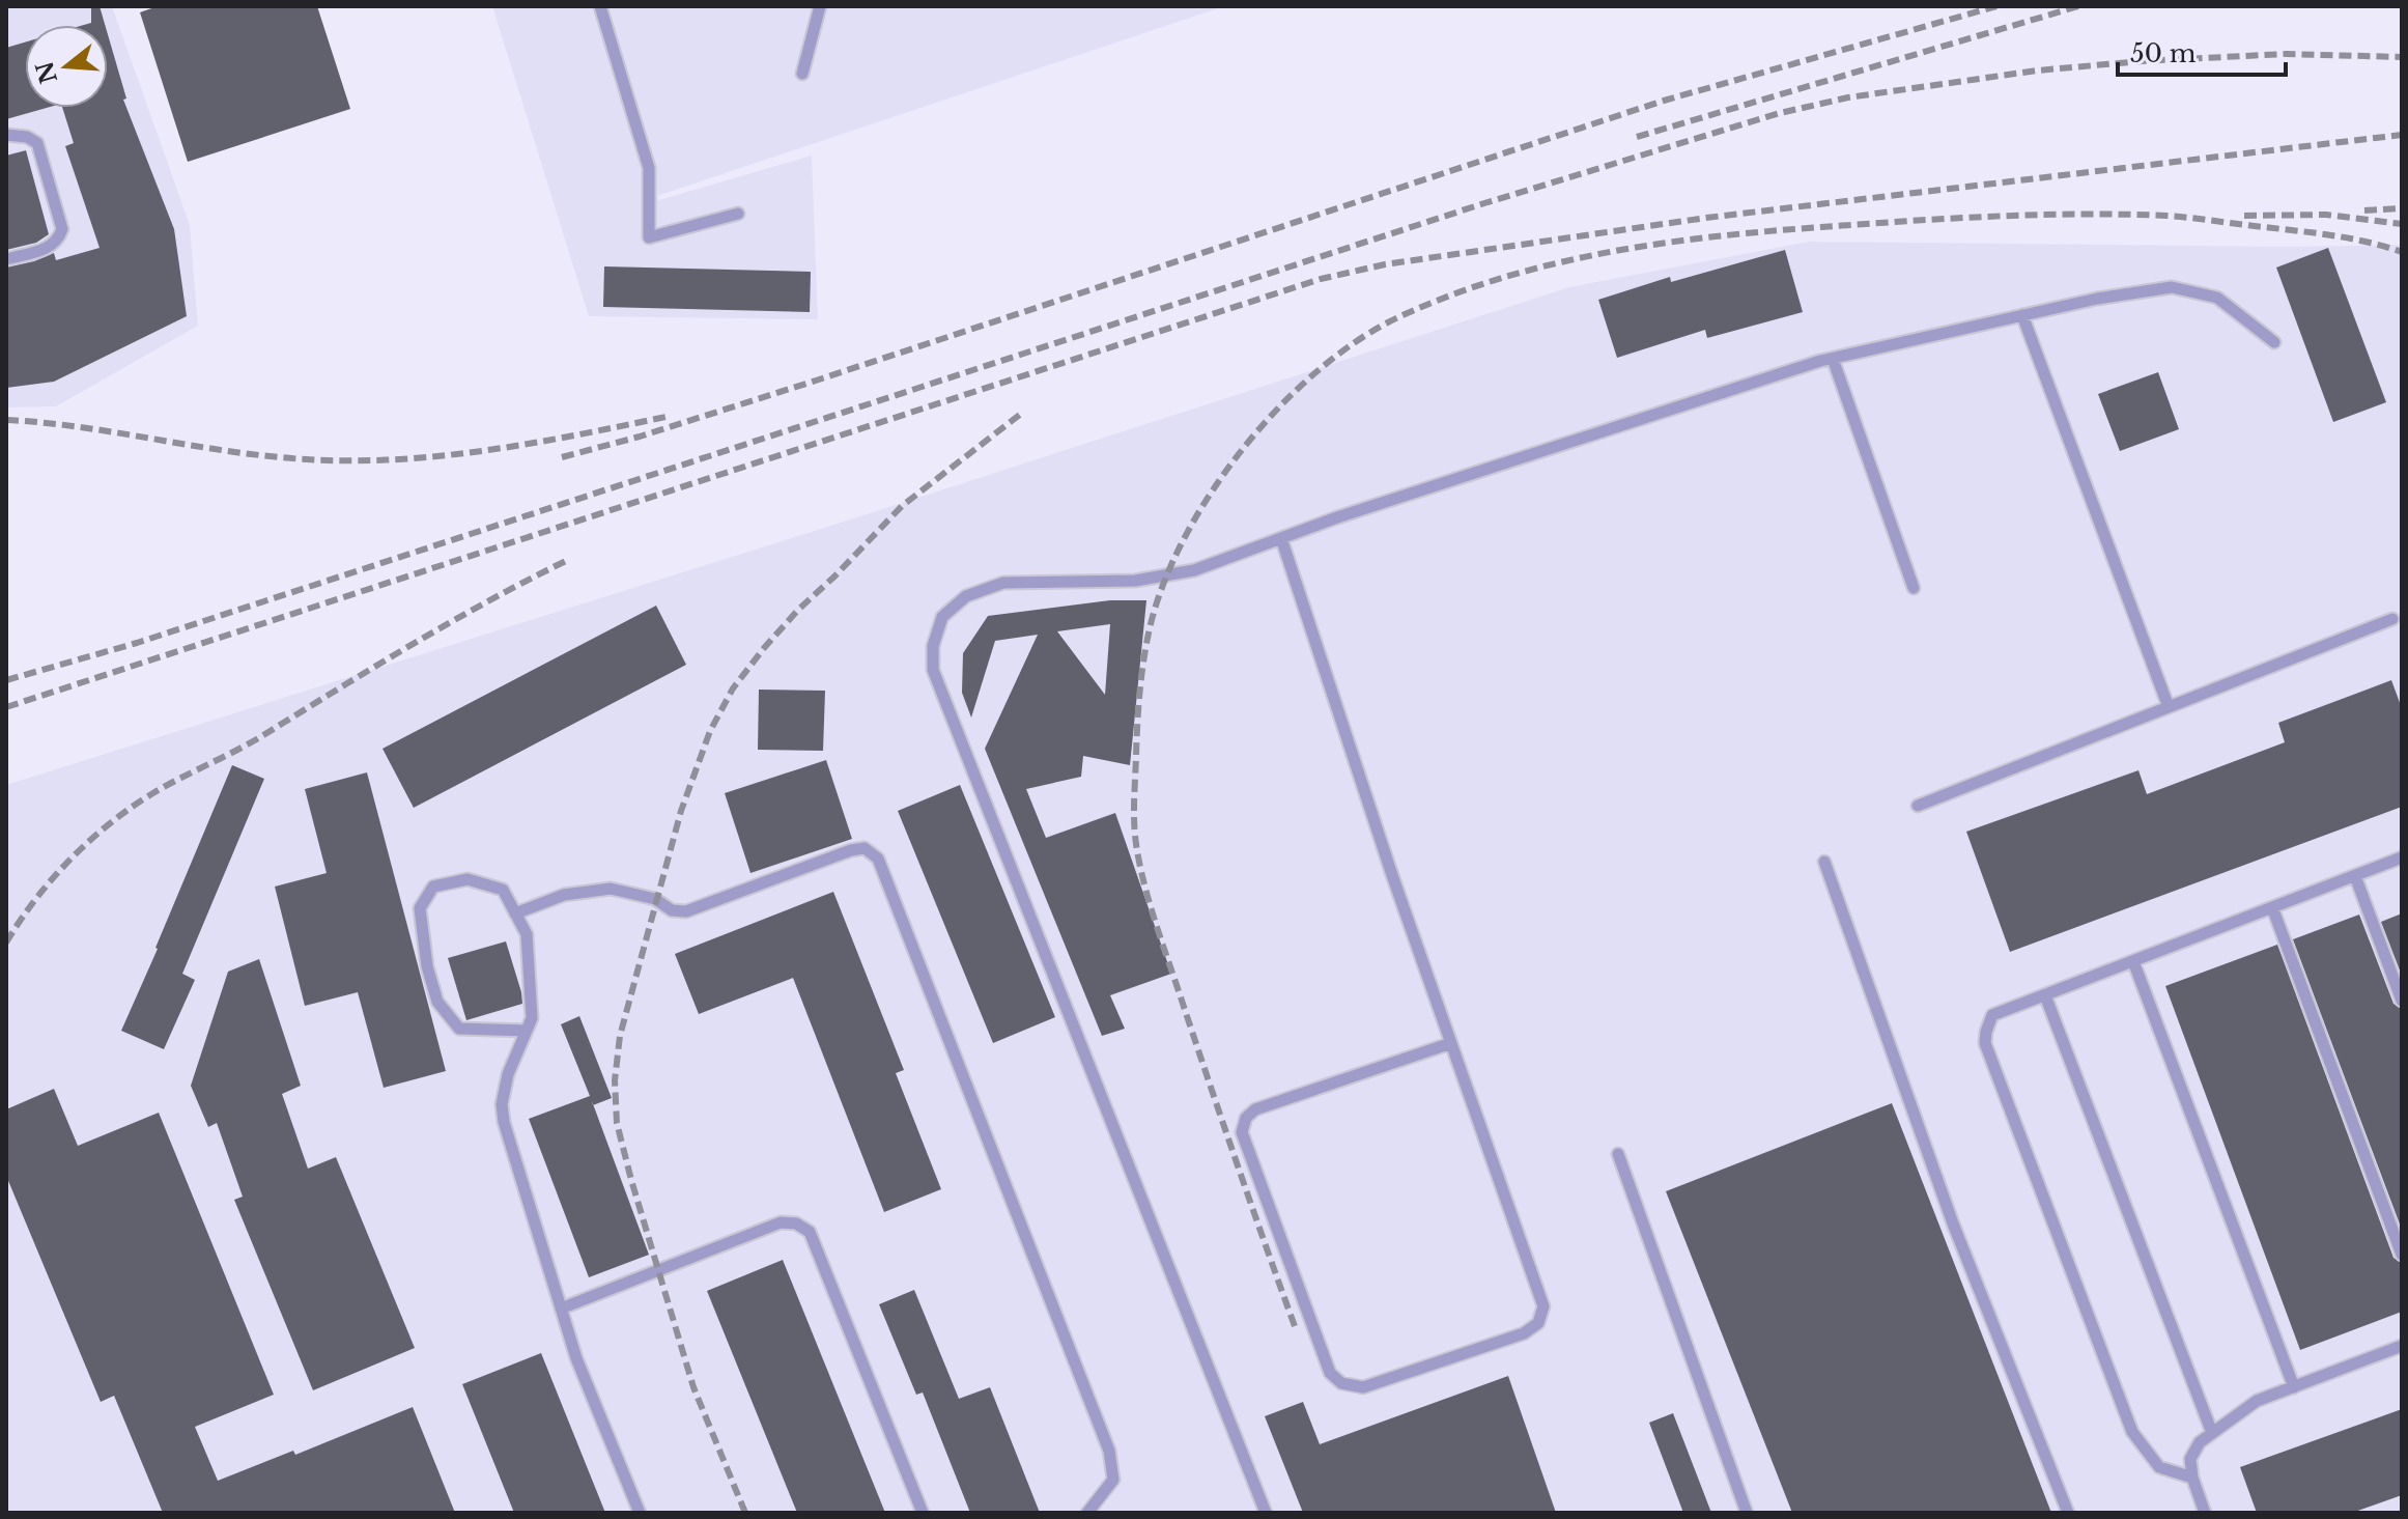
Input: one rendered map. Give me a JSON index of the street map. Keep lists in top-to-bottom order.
{
  "scale_bar": "50 m",
  "north": "left"
}
